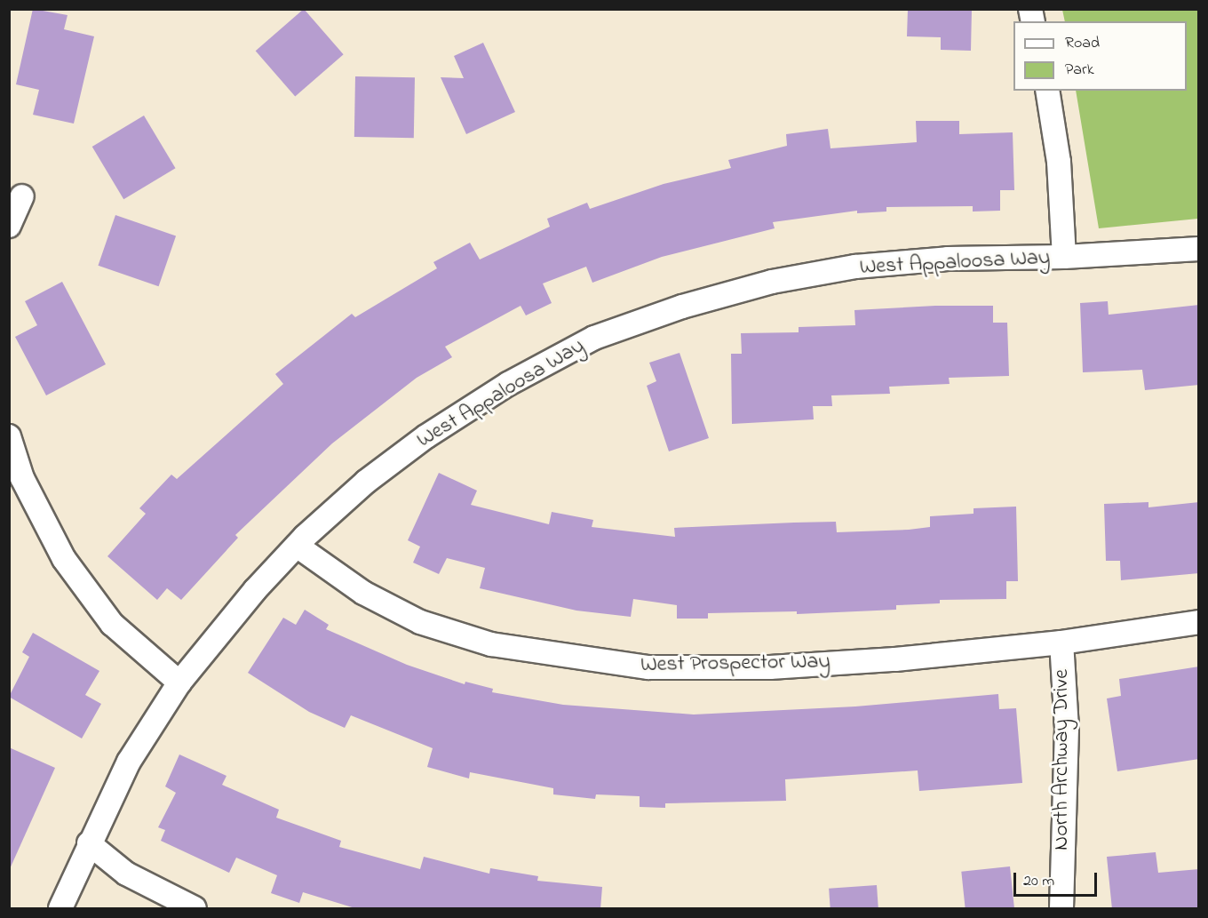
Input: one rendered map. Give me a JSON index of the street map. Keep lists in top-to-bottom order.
{
  "streets": {
    "street": ["West Appaloosa Way", "West Prospector Way", "North Archway Drive"]
  },
  "crossings": [
    ["West Appaloosa Way", "West Prospector Way"],
    ["West Prospector Way", "North Archway Drive"]
  ],
  "legend": ["Road", "Park"],
  "scale_bar": "20 m"
}
